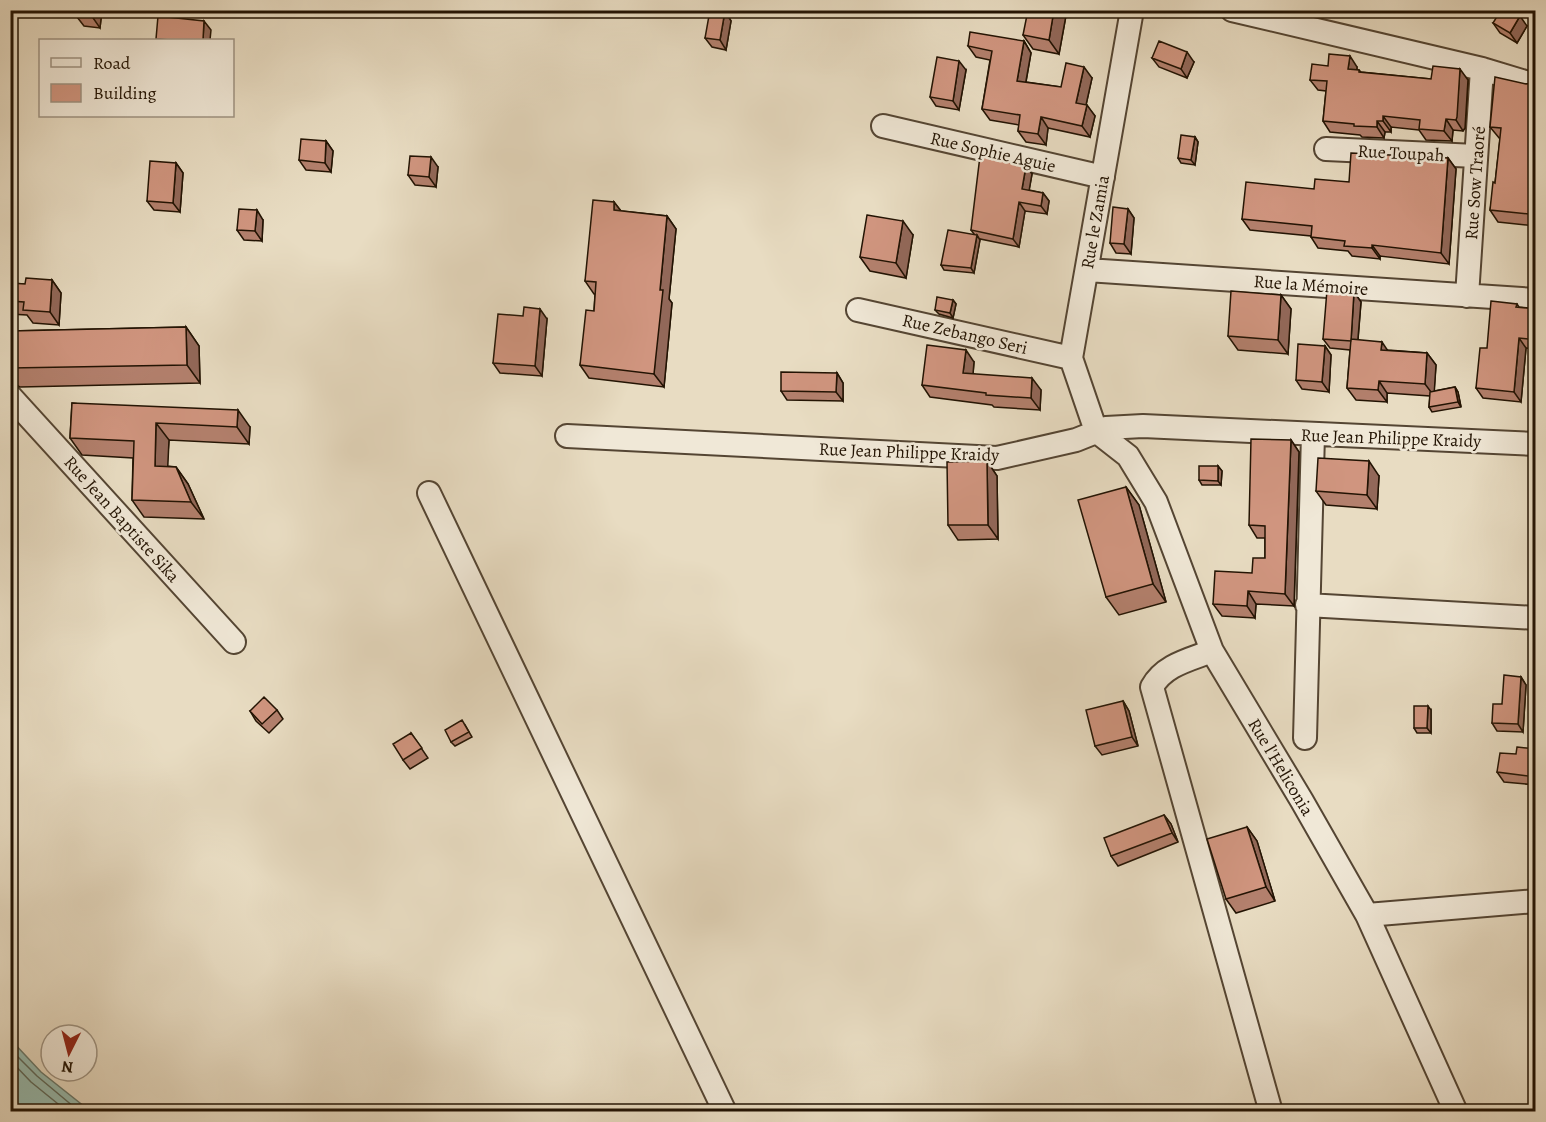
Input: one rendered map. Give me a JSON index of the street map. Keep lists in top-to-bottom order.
{
  "streets": {
    "street": [
      "Rue Sophie Aguie",
      "Rue Toupah",
      "Rue Sow Traoré",
      "Rue le Zamia",
      "Rue la Mémoire",
      "Rue Zebango Seri",
      "Rue Jean Philippe Kraidy",
      "Rue Jean Baptiste Sika",
      "Rue l'Heliconia"
    ]
  },
  "crossings": [
    ["Rue Sophie Aguie", "Rue le Zamia"],
    ["Rue Toupah", "Rue Sow Traoré"],
    ["Rue Sow Traoré", "Rue la Mémoire"],
    ["Rue le Zamia", "Rue la Mémoire"],
    ["Rue le Zamia", "Rue Zebango Seri"],
    ["Rue le Zamia", "Rue Jean Philippe Kraidy"],
    ["Rue le Zamia", "Rue l'Heliconia"],
    ["Rue Jean Philippe Kraidy", "Rue l'Heliconia"]
  ],
  "legend": ["Road", "Building"],
  "north": "bottom"
}
